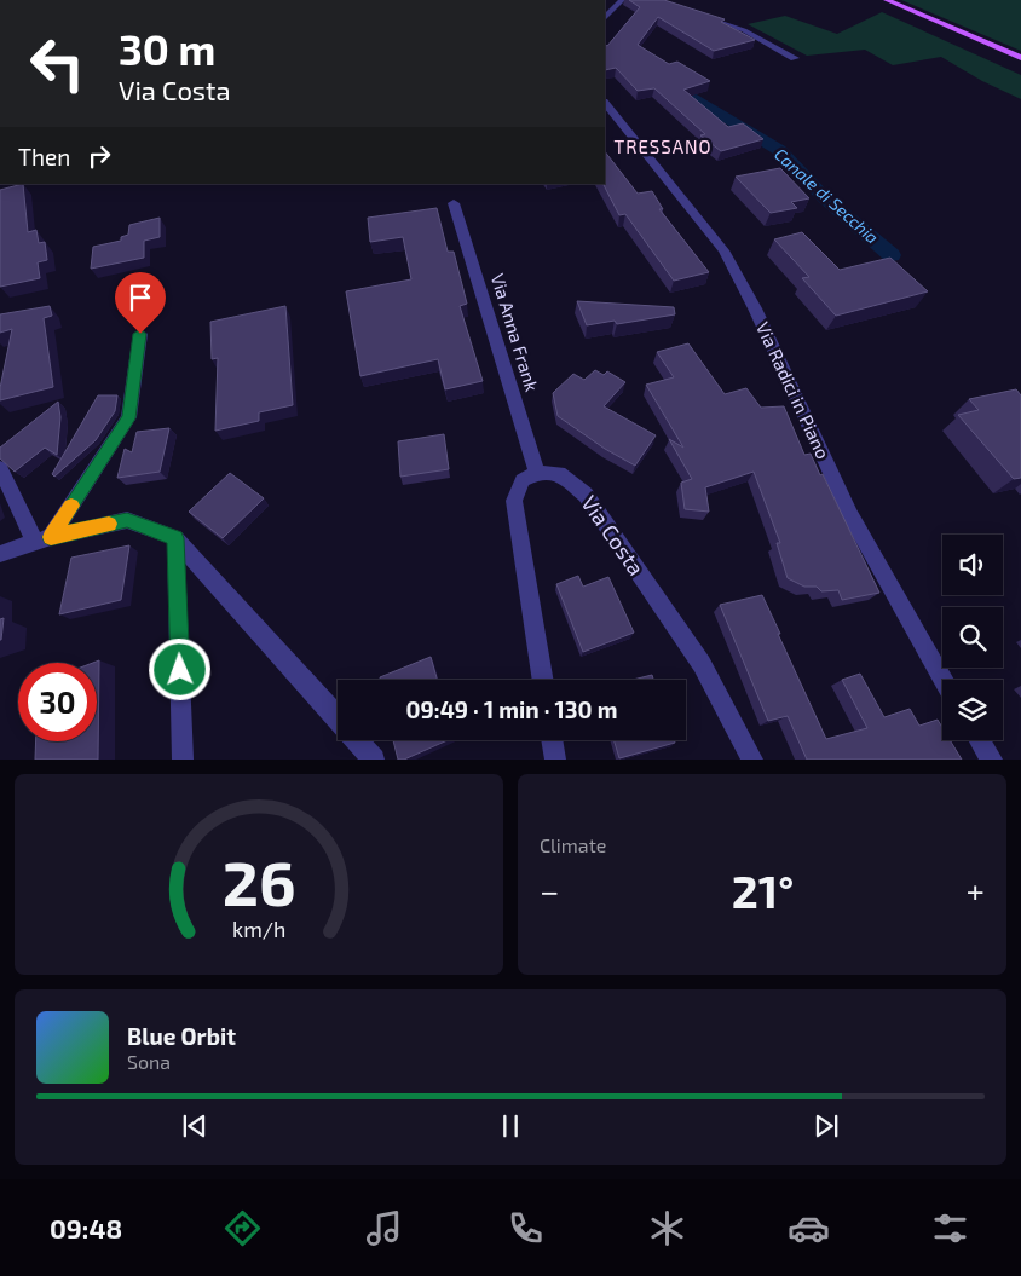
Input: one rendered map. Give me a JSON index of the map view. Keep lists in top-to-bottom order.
{
  "streets": {
    "street": ["Via Anna Frank", "Via Radici in Piano", "Via Costa"]
  },
  "crossings": [
    ["Via Anna Frank", "Via Costa"]
  ],
  "districts": ["TRESSANO"],
  "water": ["Canale di Secchia"],
  "page": {
    "turn": ["30 m", "Via Costa"],
    "then": "Then",
    "limit": "30",
    "trip": "09:49 · 1 min · 130 m",
    "tile": "Climate",
    "heat": ["−", "21°", "+"],
    "song": ["Blue Orbit", "Sona"],
    "tabs": "09:48",
    "gauge": ["26", "km/h"]
  }
}
